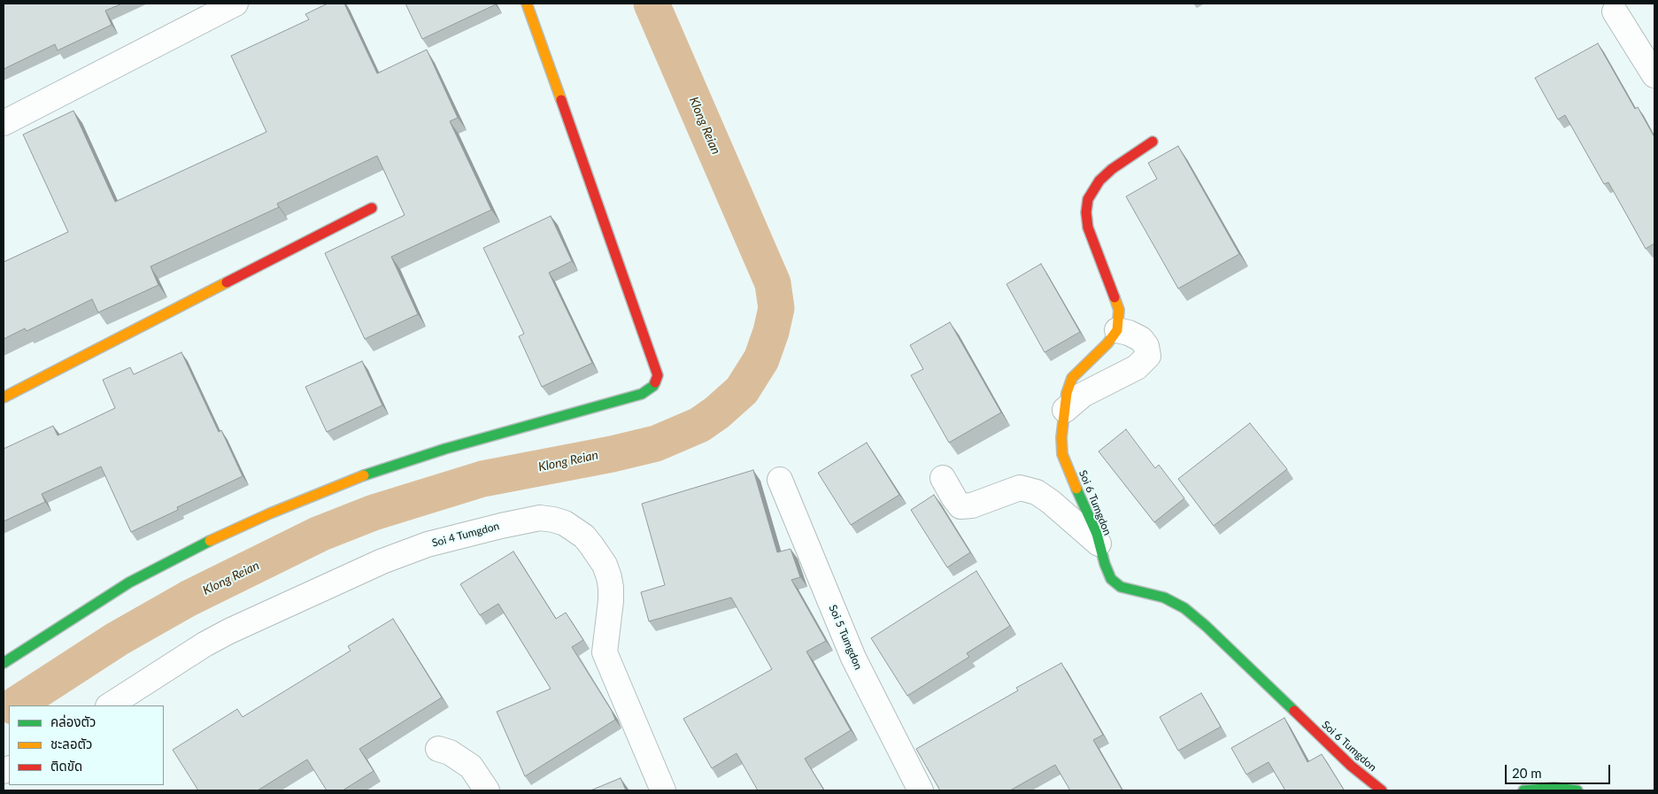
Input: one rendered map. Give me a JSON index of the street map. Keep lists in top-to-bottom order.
{
  "streets": {
    "street": ["Soi 6 Tumgdon", "Soi 4 Tumgdon", "Soi 5 Tumgdon"]
  },
  "water": ["Klong Reian"],
  "legend": ["คล่องตัว", "ชะลอตัว", "ติดขัด"],
  "scale_bar": "20 m"
}
